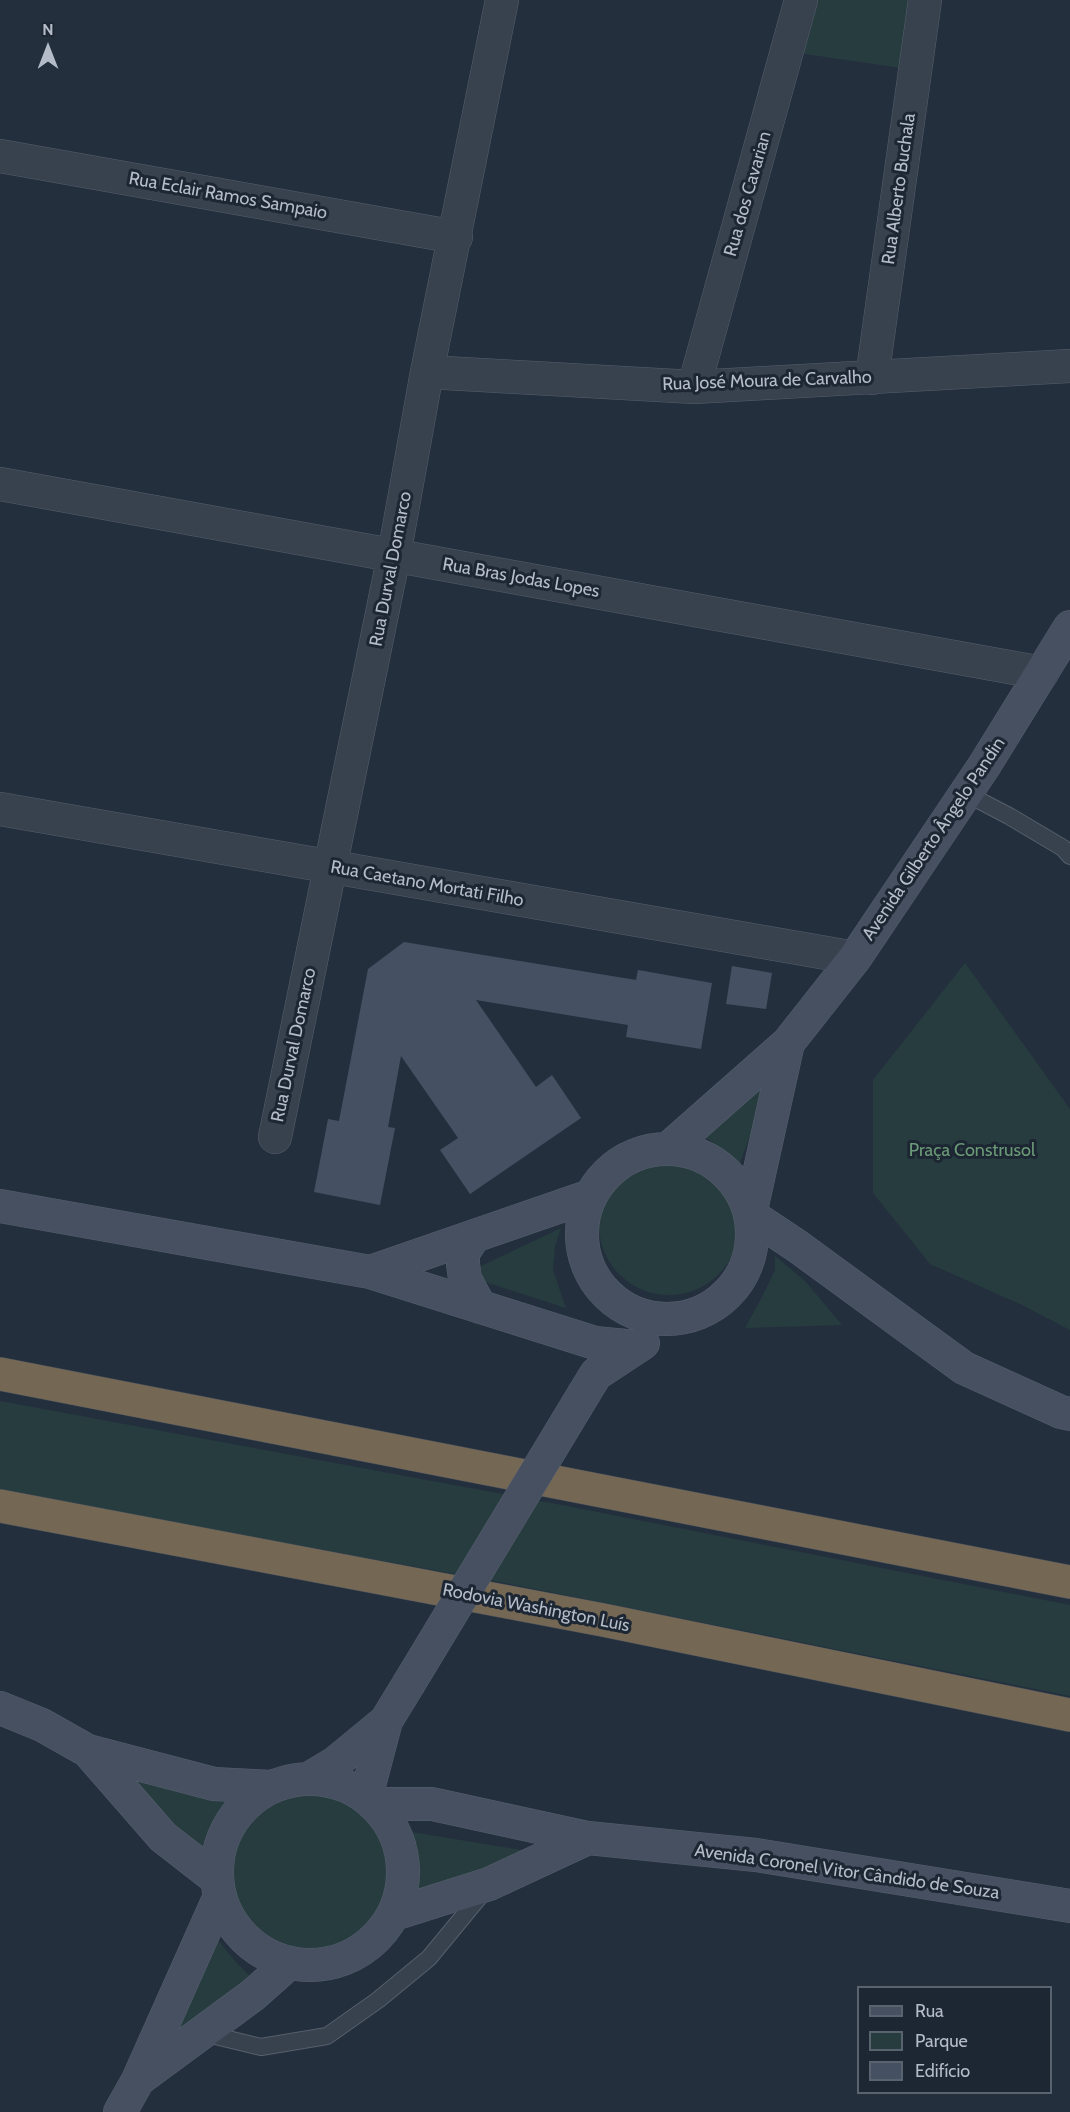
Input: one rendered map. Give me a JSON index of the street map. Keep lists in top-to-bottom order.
{
  "streets": {
    "highway": ["Rodovia Washington Luís"],
    "main road": ["Avenida Gilberto Ângelo Pandin", "Avenida Coronel Vitor Cândido de Souza"],
    "street": [
      "Rua Alberto Buchala",
      "Rua dos Cavarian",
      "Rua Eclair Ramos Sampaio",
      "Rua José Moura de Carvalho",
      "Rua Durval Domarco",
      "Rua Bras Jodas Lopes",
      "Rua Caetano Mortati Filho"
    ]
  },
  "crossings": [
    ["Rua Alberto Buchala", "Rua José Moura de Carvalho"],
    ["Rua dos Cavarian", "Rua José Moura de Carvalho"],
    ["Rua Eclair Ramos Sampaio", "Rua Durval Domarco"],
    ["Rua José Moura de Carvalho", "Rua Durval Domarco"],
    ["Rua Durval Domarco", "Rua Bras Jodas Lopes"],
    ["Rua Durval Domarco", "Rua Caetano Mortati Filho"],
    ["Rua Bras Jodas Lopes", "Avenida Gilberto Ângelo Pandin"],
    ["Avenida Gilberto Ângelo Pandin", "Rua Caetano Mortati Filho"]
  ],
  "parks": ["Praça Construsol"],
  "legend": ["Rua", "Parque", "Edifício"],
  "north": "top"
}
